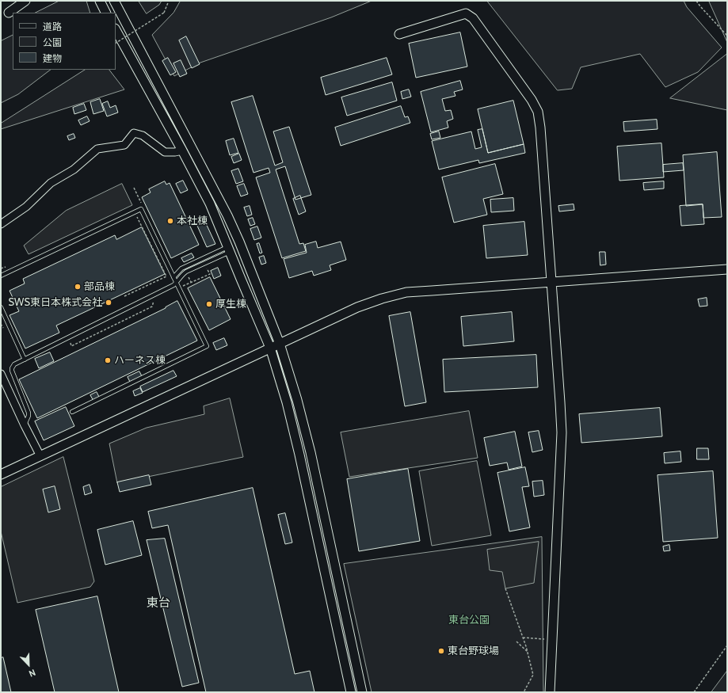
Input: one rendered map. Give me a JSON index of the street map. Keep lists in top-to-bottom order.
{
  "districts": ["東台"],
  "parks": ["東台公園"],
  "places": [
    "本社棟",
    "部品棟",
    "SWS東日本株式会社",
    "厚生棟",
    "ハーネス棟",
    "東台野球場"
  ],
  "legend": ["道路", "公園", "建物"],
  "north": "bottom right"
}
